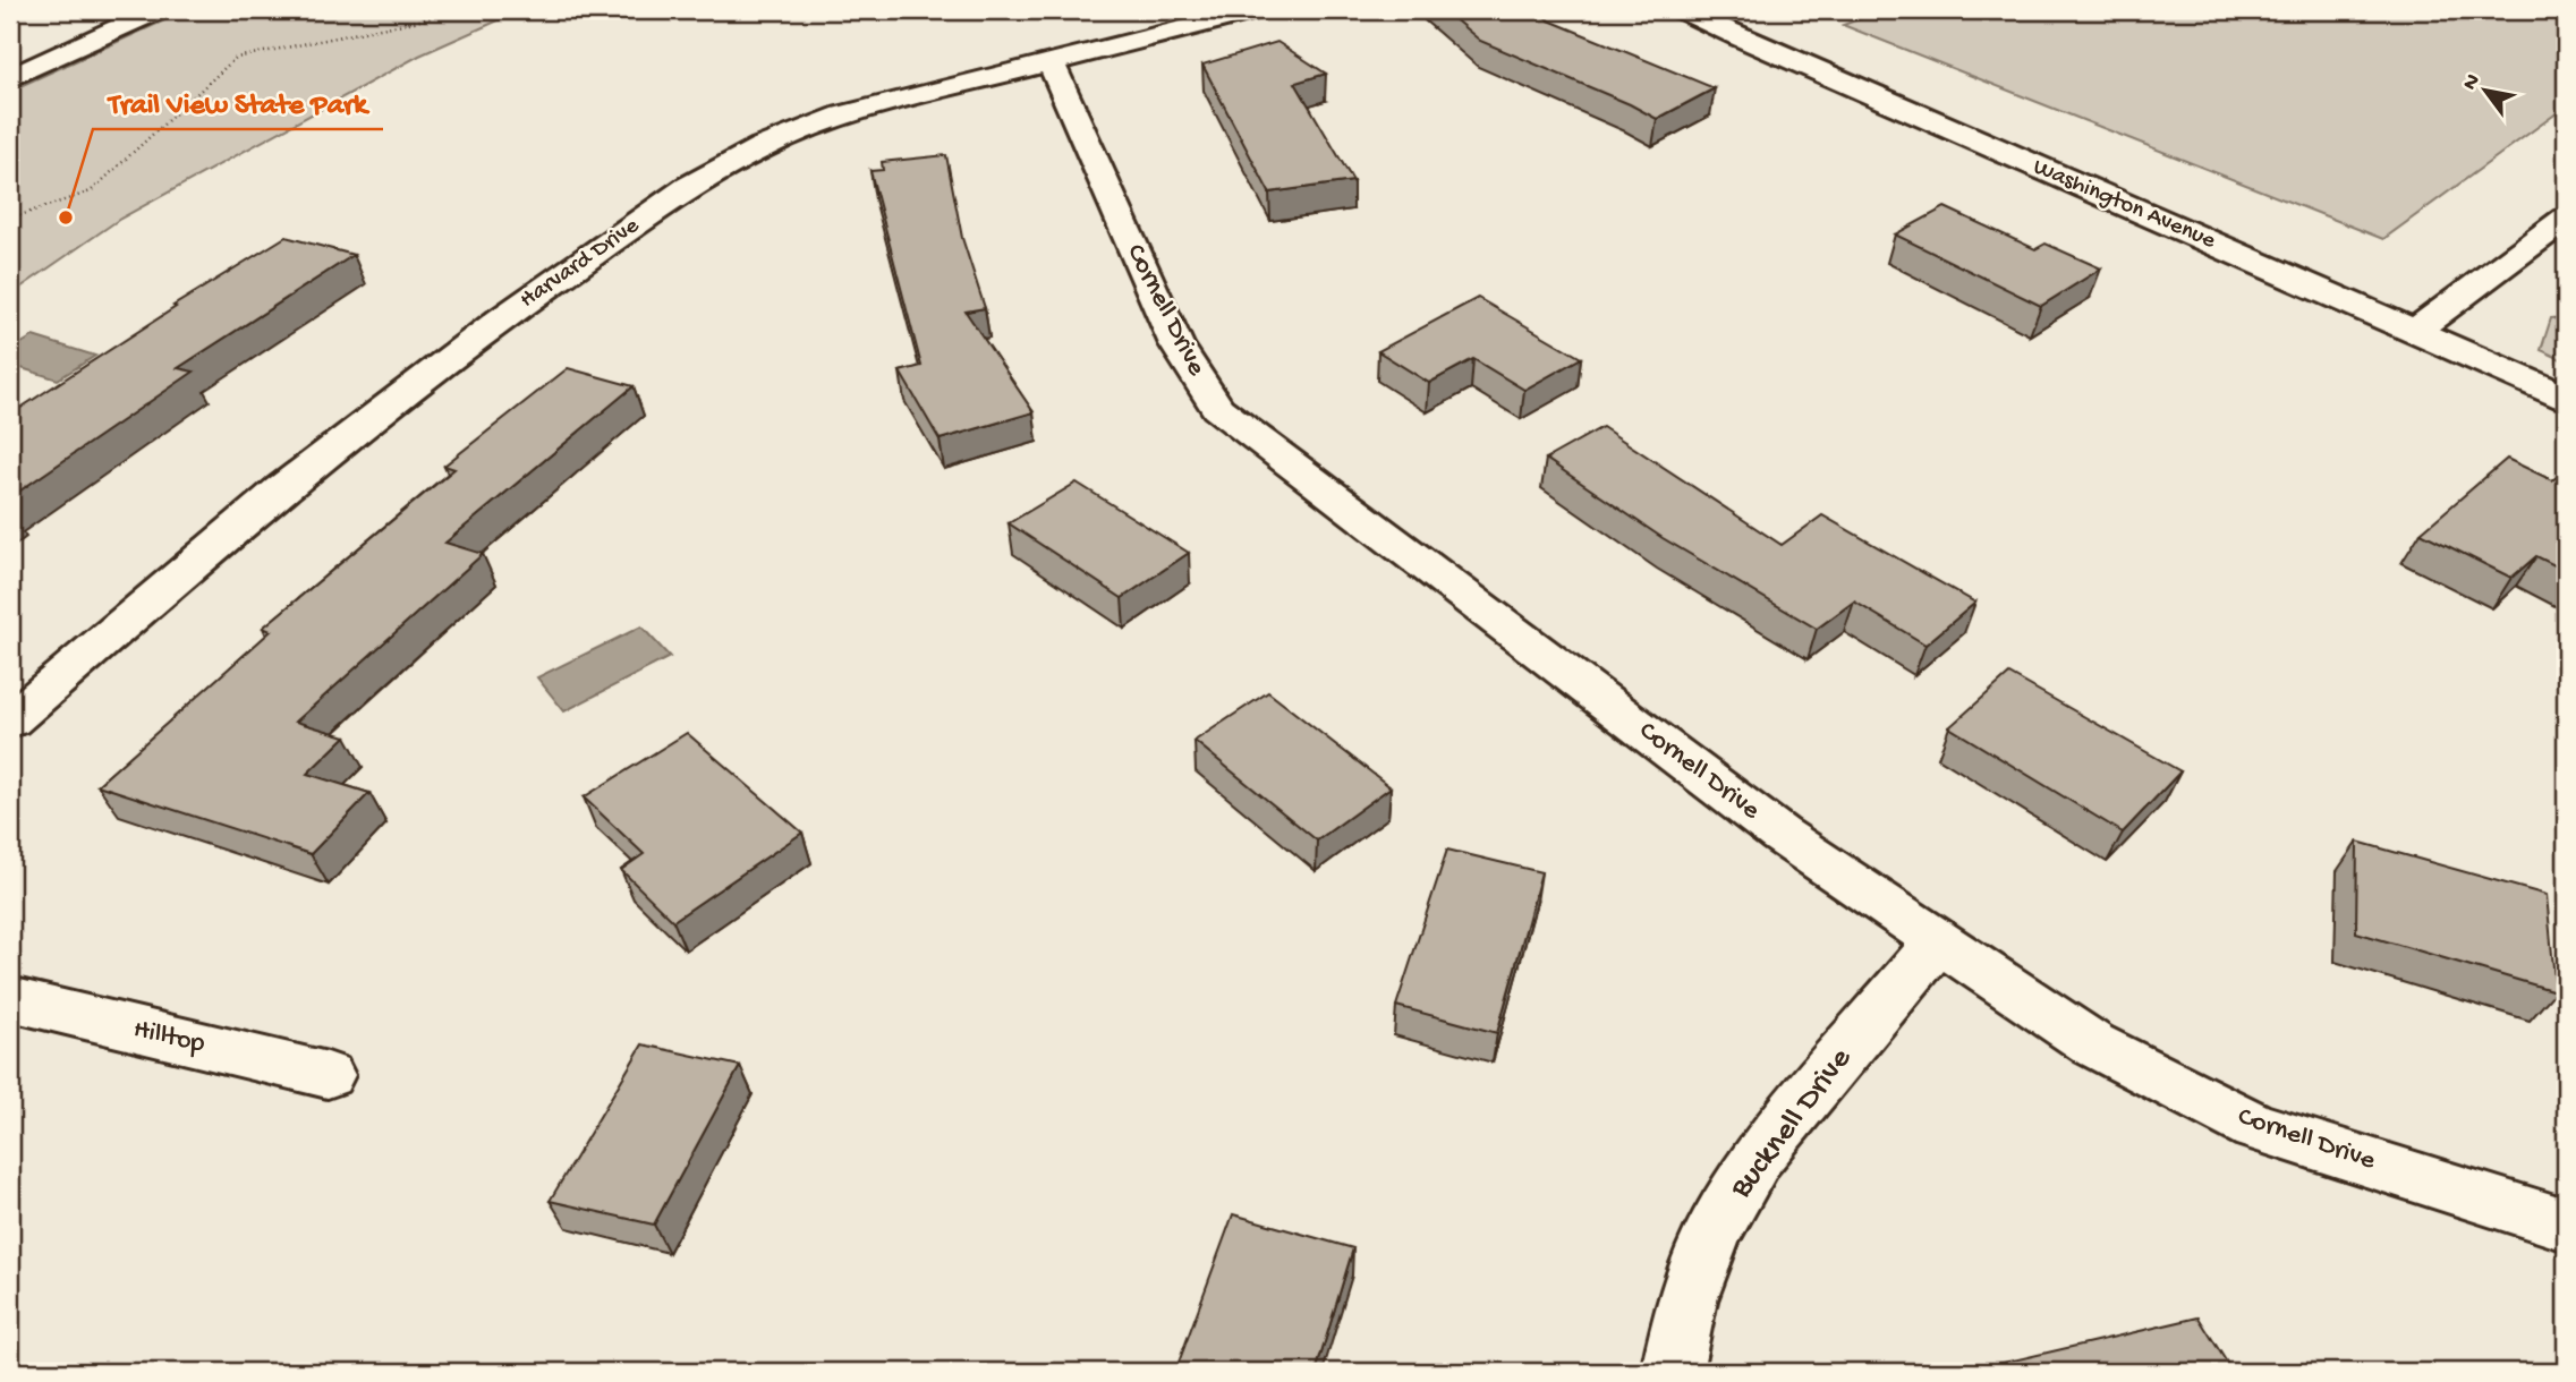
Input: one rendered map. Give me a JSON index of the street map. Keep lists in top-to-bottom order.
{
  "streets": {
    "main road": [
      "Washington Avenue",
      "Harvard Drive",
      "Cornell Drive",
      "Hilltop",
      "Bucknell Drive"
    ]
  },
  "crossings": [
    ["Harvard Drive", "Cornell Drive"],
    ["Cornell Drive", "Bucknell Drive"]
  ],
  "places": ["Trail View State Park"],
  "north": "top left"
}
